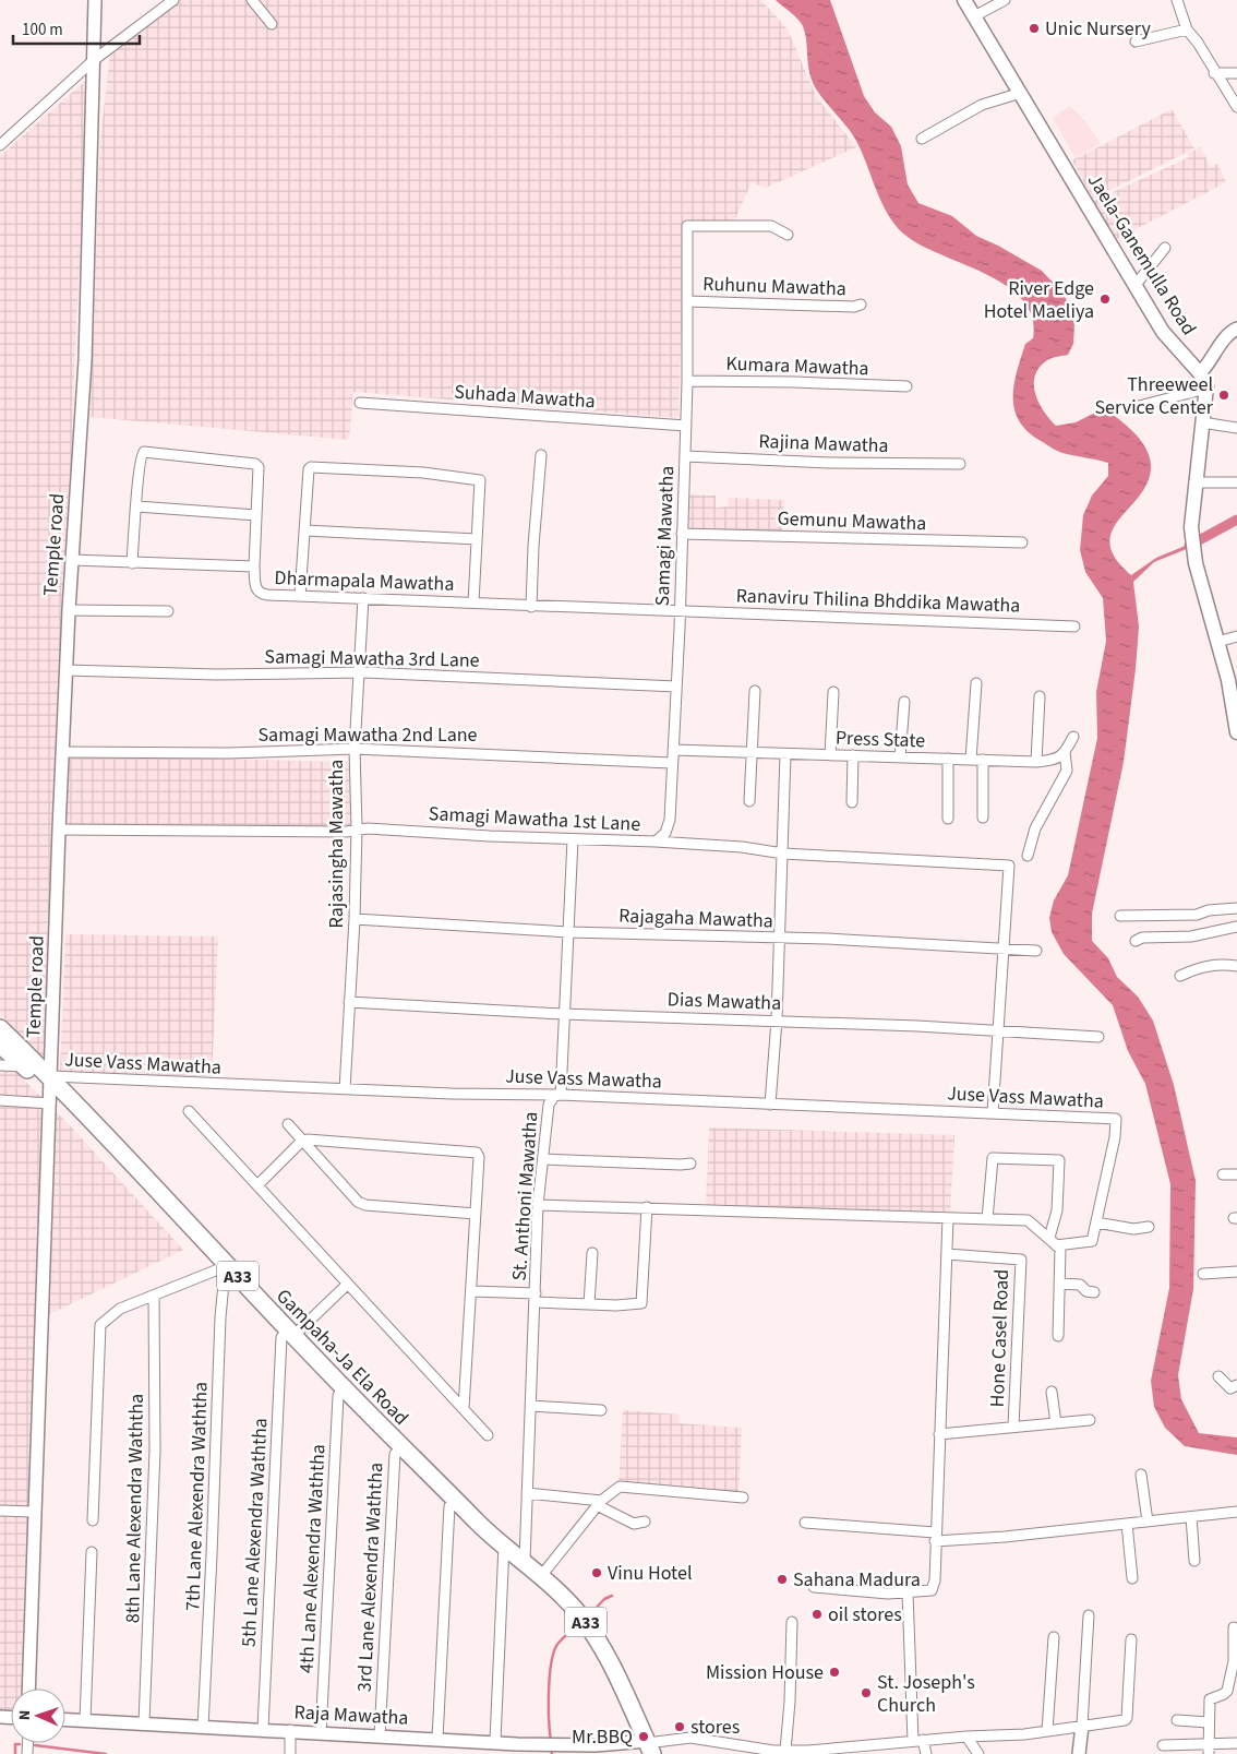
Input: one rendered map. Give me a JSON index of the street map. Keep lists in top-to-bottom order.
{
  "streets": {
    "highway": ["A33", "Gampaha-Ja Ela Road"],
    "main road": ["Jaela-Ganemulla Road"],
    "street": [
      "Ruhunu Mawatha",
      "Kumara Mawatha",
      "Suhada Mawatha",
      "Rajina Mawatha",
      "Gemunu Mawatha",
      "Samagi Mawatha",
      "Temple road",
      "Dharmapala Mawatha",
      "Ranaviru Thilina Bhddika Mawatha",
      "Samagi Mawatha 3rd Lane",
      "Samagi Mawatha 2nd Lane",
      "Press State",
      "Samagi Mawatha 1st Lane",
      "Rajasingha Mawatha",
      "Rajagaha Mawatha",
      "Dias Mawatha",
      "Juse Vass Mawatha",
      "St. Anthoni Mawatha",
      "Hone Casel Road",
      "7th Lane Alexendra Waththa",
      "8th Lane Alexendra Waththa",
      "5th Lane Alexendra Waththa",
      "4th Lane Alexendra Waththa",
      "3rd Lane Alexendra Waththa",
      "Raja Mawatha"
    ]
  },
  "crossings": [
    ["Ruhunu Mawatha", "Samagi Mawatha"],
    ["Kumara Mawatha", "Samagi Mawatha"],
    ["Suhada Mawatha", "Samagi Mawatha"],
    ["Rajina Mawatha", "Samagi Mawatha"],
    ["Gemunu Mawatha", "Samagi Mawatha"],
    ["Samagi Mawatha", "Dharmapala Mawatha"],
    ["Samagi Mawatha", "Ranaviru Thilina Bhddika Mawatha"],
    ["Samagi Mawatha", "Samagi Mawatha 3rd Lane"],
    ["Samagi Mawatha", "Samagi Mawatha 2nd Lane"],
    ["Samagi Mawatha", "Press State"],
    ["Samagi Mawatha", "Samagi Mawatha 1st Lane"],
    ["Temple road", "Dharmapala Mawatha"],
    ["Temple road", "Samagi Mawatha 3rd Lane"],
    ["Temple road", "Samagi Mawatha 2nd Lane"],
    ["Temple road", "Samagi Mawatha 1st Lane"],
    ["Temple road", "Juse Vass Mawatha"],
    ["Temple road", "Gampaha-Ja Ela Road"],
    ["Dharmapala Mawatha", "Ranaviru Thilina Bhddika Mawatha"],
    ["Dharmapala Mawatha", "Rajasingha Mawatha"],
    ["Samagi Mawatha 3rd Lane", "Rajasingha Mawatha"],
    ["Samagi Mawatha 2nd Lane", "Rajasingha Mawatha"],
    ["Samagi Mawatha 1st Lane", "Rajasingha Mawatha"],
    ["Samagi Mawatha 1st Lane", "Rajagaha Mawatha"],
    ["Samagi Mawatha 1st Lane", "St. Anthoni Mawatha"],
    ["Rajasingha Mawatha", "Rajagaha Mawatha"],
    ["Rajasingha Mawatha", "Dias Mawatha"],
    ["Rajasingha Mawatha", "Juse Vass Mawatha"],
    ["Rajagaha Mawatha", "St. Anthoni Mawatha"],
    ["Dias Mawatha", "St. Anthoni Mawatha"],
    ["Juse Vass Mawatha", "St. Anthoni Mawatha"],
    ["Juse Vass Mawatha", "Gampaha-Ja Ela Road"],
    ["St. Anthoni Mawatha", "Gampaha-Ja Ela Road"],
    ["Gampaha-Ja Ela Road", "7th Lane Alexendra Waththa"],
    ["Gampaha-Ja Ela Road", "5th Lane Alexendra Waththa"],
    ["Gampaha-Ja Ela Road", "4th Lane Alexendra Waththa"],
    ["Gampaha-Ja Ela Road", "3rd Lane Alexendra Waththa"],
    ["Gampaha-Ja Ela Road", "Raja Mawatha"],
    ["7th Lane Alexendra Waththa", "Raja Mawatha"],
    ["8th Lane Alexendra Waththa", "Raja Mawatha"],
    ["5th Lane Alexendra Waththa", "Raja Mawatha"],
    ["4th Lane Alexendra Waththa", "Raja Mawatha"],
    ["3rd Lane Alexendra Waththa", "Raja Mawatha"]
  ],
  "places": [
    "Unic Nursery",
    "River Edge Hotel Maeliya",
    "Threeweel Service Center",
    "Vinu Hotel",
    "Sahana Madura",
    "oil stores",
    "Mission House",
    "St. Joseph's Church",
    "stores",
    "Mr.BBQ"
  ],
  "scale_bar": "100 m",
  "north": "left"
}
